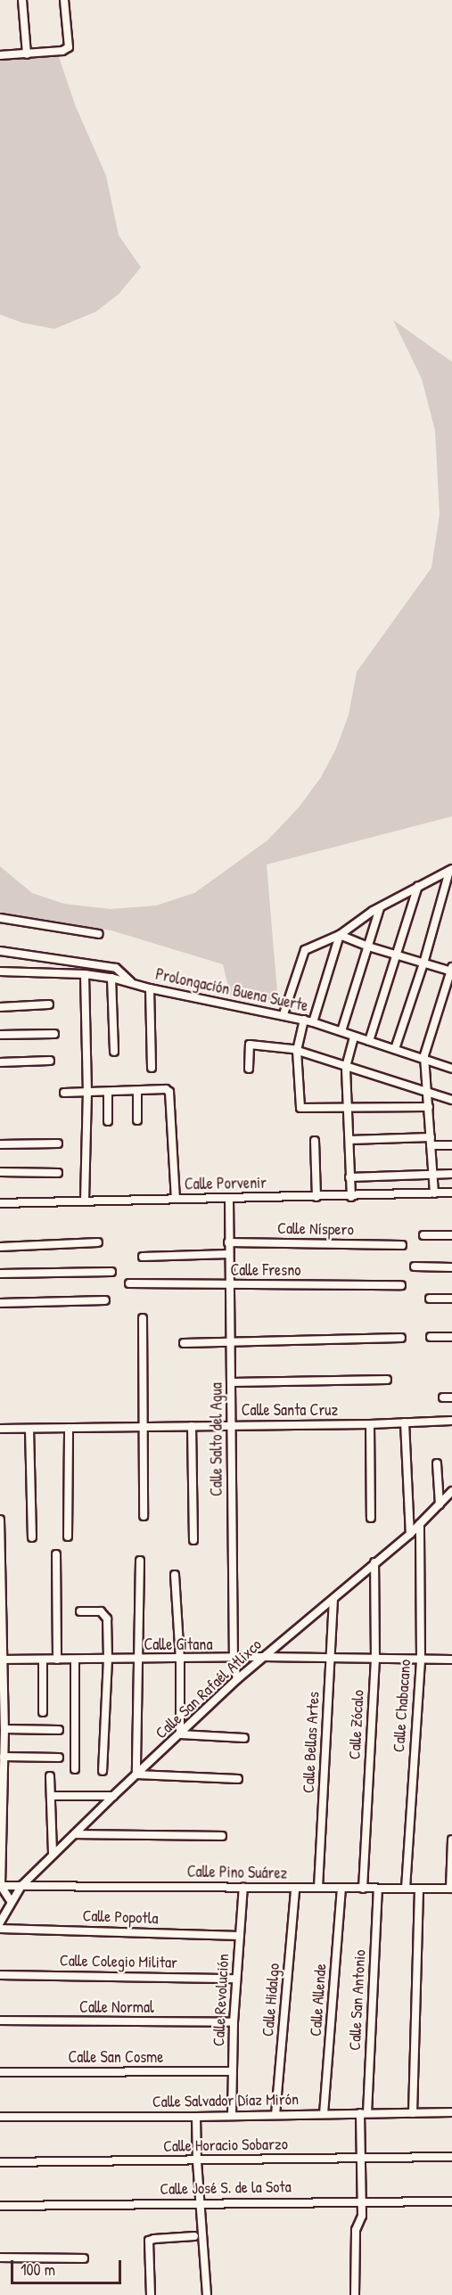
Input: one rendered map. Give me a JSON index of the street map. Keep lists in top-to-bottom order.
{
  "streets": {
    "street": [
      "Prolongación Buena Suerte",
      "Calle Porvenir",
      "Calle Níspero",
      "Calle Fresno",
      "Calle Santa Cruz",
      "Calle Salto del Agua",
      "Calle Gitana",
      "Calle San Rafaél Atlixco",
      "Calle Chabacano",
      "Calle Zócalo",
      "Calle Bellas Artes",
      "Calle Pino Suárez",
      "Calle Popotla",
      "Calle Colegio Militar",
      "Calle Revolución",
      "Calle Hidalgo",
      "Calle Allende",
      "Calle San Antonio",
      "Calle Normal",
      "Calle San Cosme",
      "Calle Salvador Díaz Mirón",
      "Calle Horacio Sobarzo",
      "Calle José S. de la Sota"
    ]
  },
  "crossings": [
    ["Calle Porvenir", "Calle Salto del Agua"],
    ["Calle Níspero", "Calle Salto del Agua"],
    ["Calle Fresno", "Calle Salto del Agua"],
    ["Calle Santa Cruz", "Calle Salto del Agua"],
    ["Calle Salto del Agua", "Calle Gitana"],
    ["Calle Salto del Agua", "Calle San Rafaél Atlixco"],
    ["Calle Gitana", "Calle San Rafaél Atlixco"],
    ["Calle Gitana", "Calle Chabacano"],
    ["Calle Gitana", "Calle Zócalo"],
    ["Calle Gitana", "Calle Bellas Artes"],
    ["Calle San Rafaél Atlixco", "Calle Chabacano"],
    ["Calle San Rafaél Atlixco", "Calle Zócalo"],
    ["Calle San Rafaél Atlixco", "Calle Bellas Artes"],
    ["Calle San Rafaél Atlixco", "Calle Pino Suárez"],
    ["Calle Chabacano", "Calle Pino Suárez"],
    ["Calle Zócalo", "Calle Pino Suárez"],
    ["Calle Bellas Artes", "Calle Pino Suárez"],
    ["Calle Pino Suárez", "Calle Revolución"],
    ["Calle Pino Suárez", "Calle Hidalgo"],
    ["Calle Pino Suárez", "Calle Allende"],
    ["Calle Pino Suárez", "Calle San Antonio"],
    ["Calle Popotla", "Calle Revolución"],
    ["Calle Colegio Militar", "Calle Revolución"],
    ["Calle Revolución", "Calle Normal"],
    ["Calle Revolución", "Calle San Cosme"],
    ["Calle Revolución", "Calle Salvador Díaz Mirón"],
    ["Calle Hidalgo", "Calle Salvador Díaz Mirón"],
    ["Calle Allende", "Calle Salvador Díaz Mirón"],
    ["Calle San Antonio", "Calle Salvador Díaz Mirón"],
    ["Calle San Antonio", "Calle Horacio Sobarzo"],
    ["Calle San Antonio", "Calle José S. de la Sota"]
  ],
  "scale_bar": "100 m"
}
